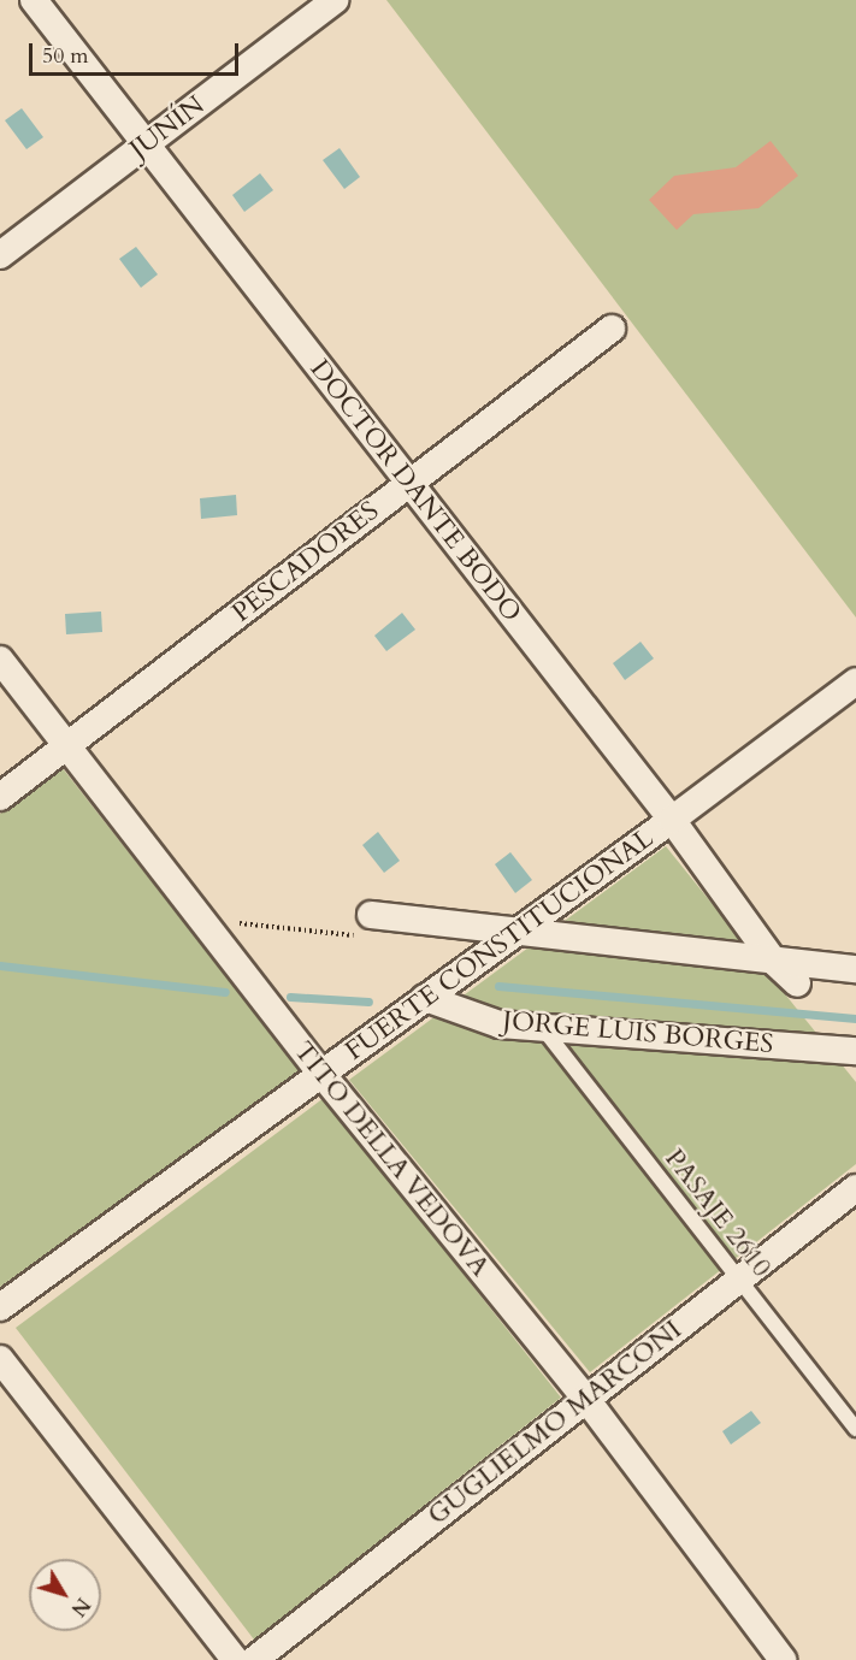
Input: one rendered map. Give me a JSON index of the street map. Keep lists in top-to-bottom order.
{
  "streets": {
    "street": [
      "JUNÍN",
      "DOCTOR DANTE BODO",
      "PESCADORES",
      "FUERTE CONSTITUCIONAL",
      "JORGE LUIS BORGES",
      "TITO DELLA VEDOVA",
      "GUGLIELMO MARCONI"
    ],
    "lane": ["PASAJE 2610"]
  },
  "crossings": [
    ["JUNÍN", "DOCTOR DANTE BODO"],
    ["DOCTOR DANTE BODO", "PESCADORES"],
    ["DOCTOR DANTE BODO", "FUERTE CONSTITUCIONAL"],
    ["PESCADORES", "TITO DELLA VEDOVA"],
    ["FUERTE CONSTITUCIONAL", "JORGE LUIS BORGES"],
    ["FUERTE CONSTITUCIONAL", "TITO DELLA VEDOVA"],
    ["JORGE LUIS BORGES", "PASAJE 2610"],
    ["TITO DELLA VEDOVA", "GUGLIELMO MARCONI"],
    ["PASAJE 2610", "GUGLIELMO MARCONI"]
  ],
  "scale_bar": "50 m",
  "north": "bottom right"
}
